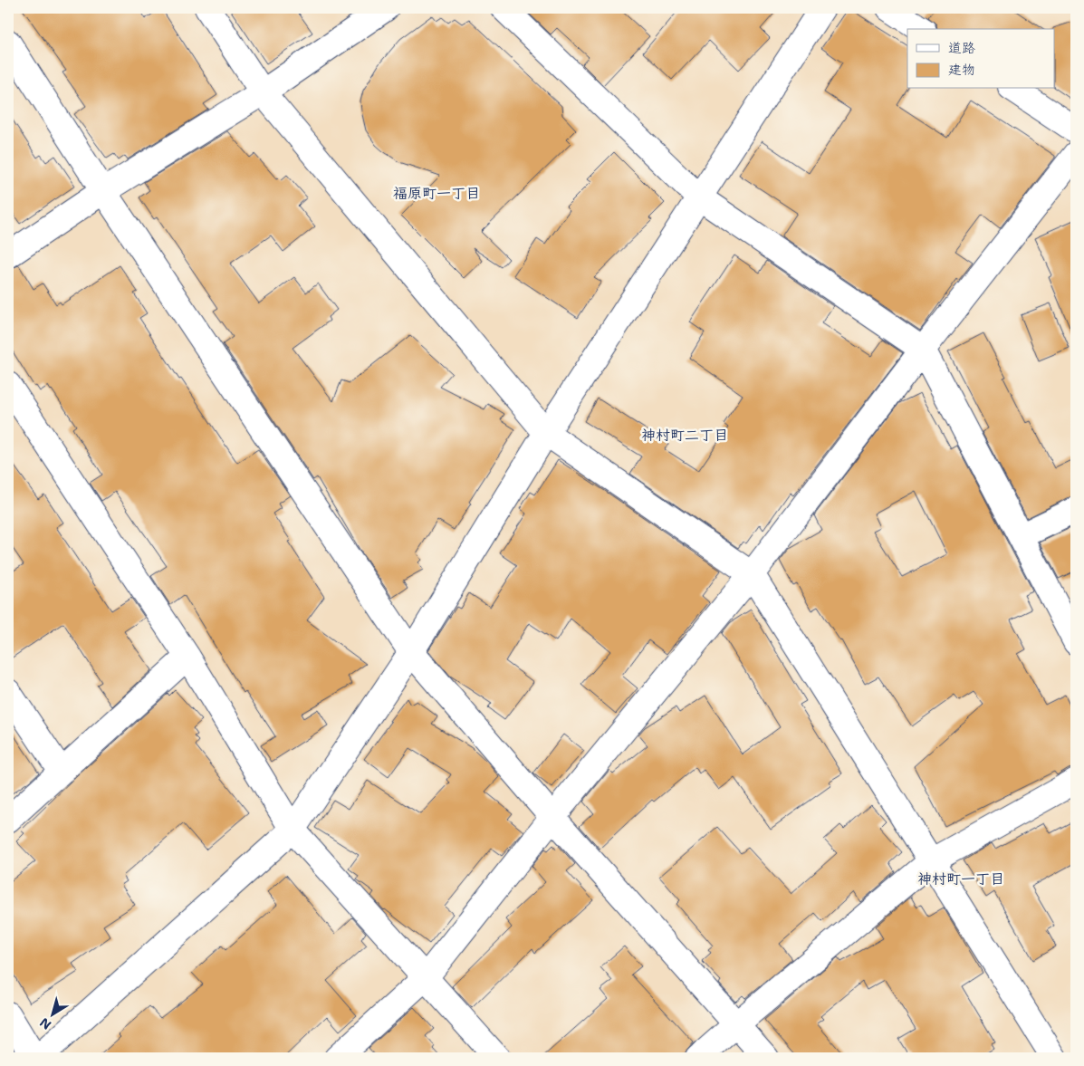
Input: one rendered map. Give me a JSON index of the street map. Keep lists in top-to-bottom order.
{
  "districts": ["福原町一丁目", "神村町二丁目", "神村町一丁目"],
  "legend": ["道路", "建物"],
  "north": "bottom left"
}
